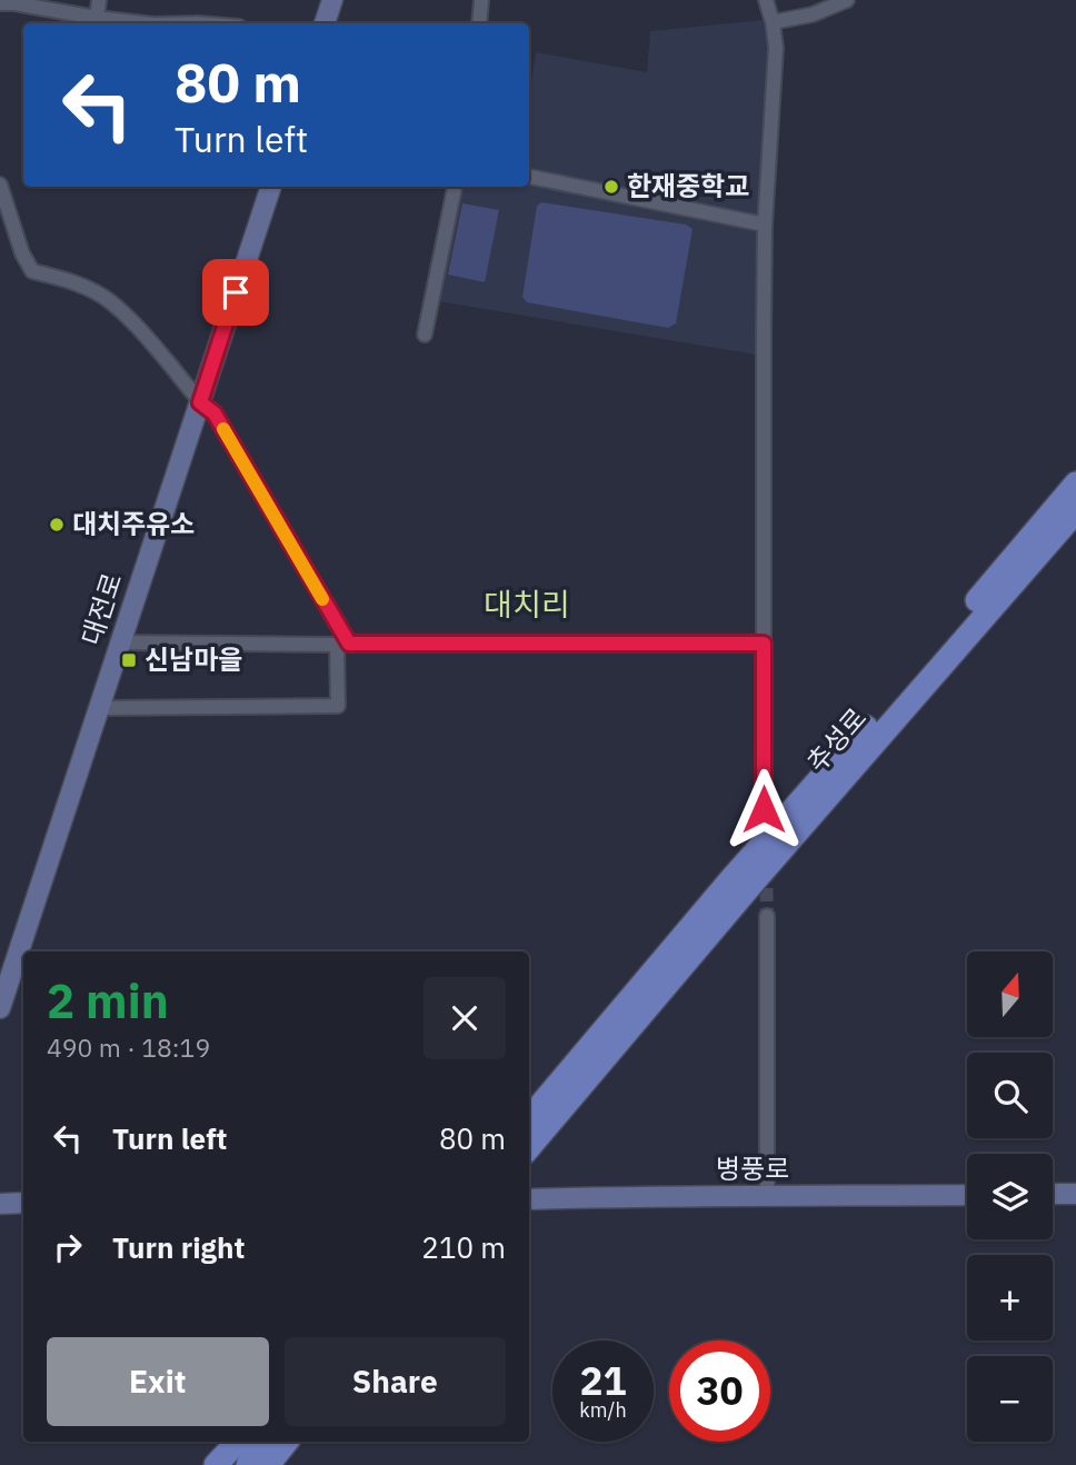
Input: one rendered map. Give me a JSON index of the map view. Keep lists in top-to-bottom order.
{
  "streets": {
    "main road": ["추성로"],
    "street": ["대전로", "병풍로"]
  },
  "districts": ["대치리"],
  "places": {
    "other": ["한재중학교", "대치주유소"],
    "transit": ["신남마을"]
  },
  "north": "top",
  "page": {
    "turn": ["80 m", "Turn left"],
    "map_buttons": ["+", "−"],
    "heading": ["2 min", "490 m · 18:19"],
    "list": [
      {
        "name": "Turn left",
        "value": "80 m"
      },
      {
        "name": "Turn right",
        "value": "210 m"
      }
    ],
    "buttons": ["Exit", "Share"],
    "speed": "21 km/h",
    "limit": "30"
  }
}
